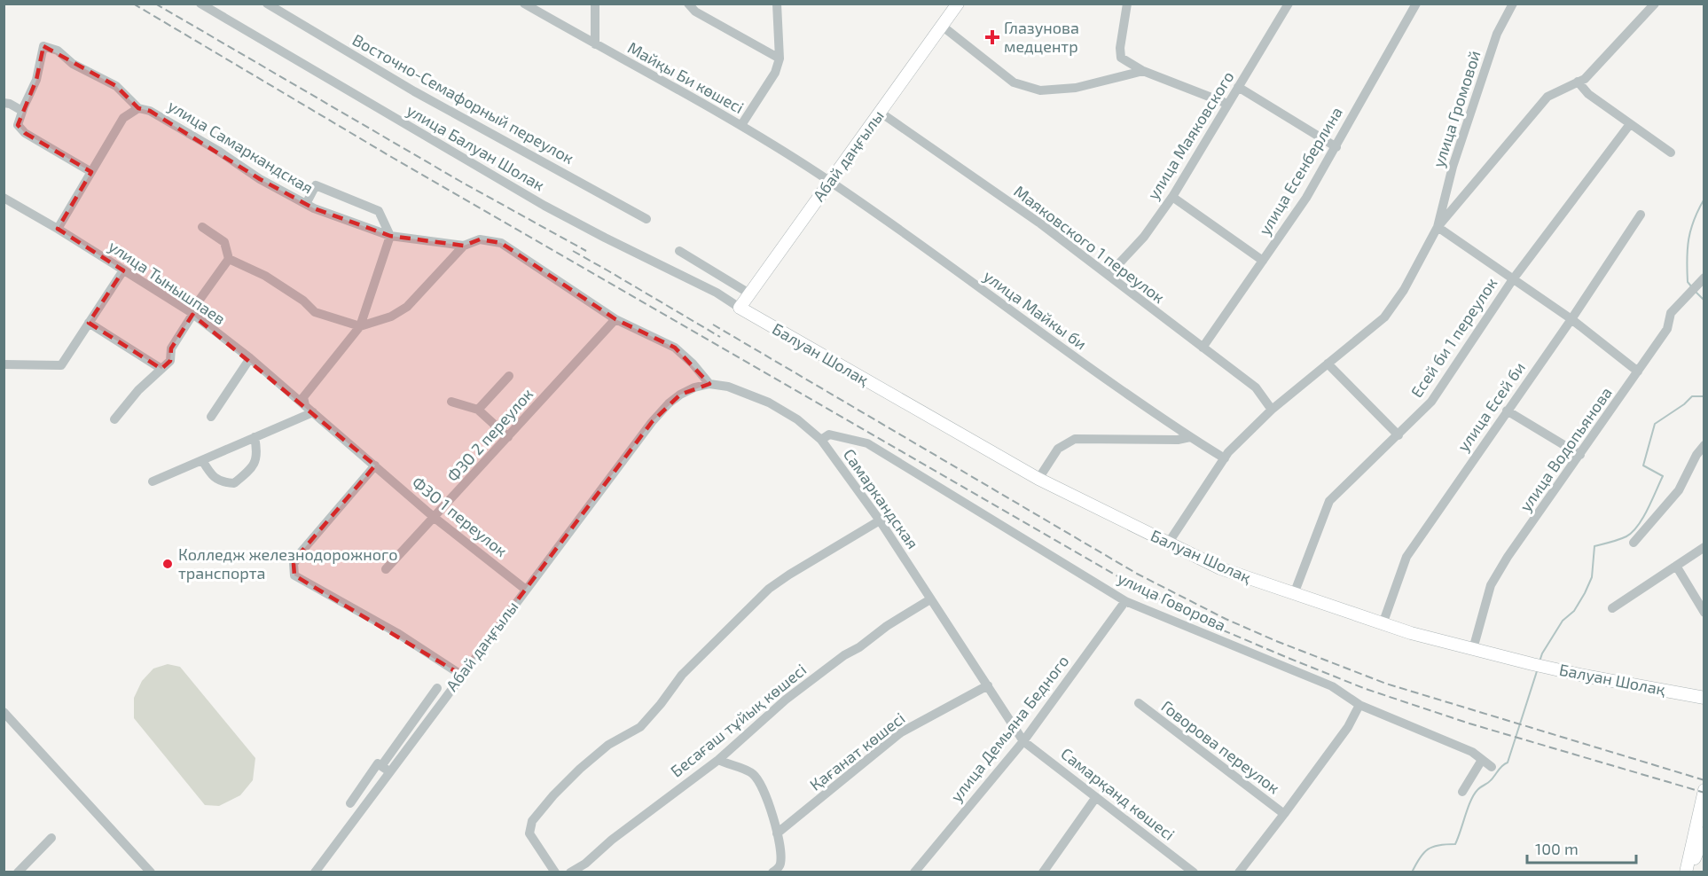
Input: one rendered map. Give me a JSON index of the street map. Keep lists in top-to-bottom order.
{
  "streets": {
    "main road": ["Абай даңғылы", "Балуан Шолақ"],
    "street": [
      "Майқы Би көшесі",
      "Восточно-Семафорный переулок",
      "улица Громовой",
      "улица Маяковского",
      "улица Самаркандская",
      "улица Балуан Шолак",
      "улица Есенберлина",
      "Маяковского 1 переулок",
      "улица Тынышпаев",
      "улица Майкы би",
      "Есей би 1 переулок",
      "улица Есей би",
      "ФЗО 2 переулок",
      "улица Водопьянова",
      "Самаркандская",
      "ФЗО 1 переулок",
      "улица Говорова",
      "Бесағаш тұйық көшесі",
      "улица Демьяна Бедного",
      "Говорова переулок",
      "Қағанат көшесі",
      "Самарқанд көшесі"
    ]
  },
  "crossings": [
    ["Майқы Би көшесі", "Абай даңғылы"],
    ["Майқы Би көшесі", "улица Майкы би"],
    ["улица Маяковского", "Маяковского 1 переулок"],
    ["улица Самаркандская", "Абай даңғылы"],
    ["улица Самаркандская", "ФЗО 2 переулок"],
    ["улица Самаркандская", "Самаркандская"],
    ["улица Балуан Шолак", "Абай даңғылы"],
    ["улица Балуан Шолак", "Балуан Шолақ"],
    ["Абай даңғылы", "Маяковского 1 переулок"],
    ["Абай даңғылы", "улица Майкы би"],
    ["Абай даңғылы", "Балуан Шолақ"],
    ["Абай даңғылы", "Самаркандская"],
    ["Абай даңғылы", "ФЗО 1 переулок"],
    ["улица Есенберлина", "Маяковского 1 переулок"],
    ["улица Тынышпаев", "ФЗО 1 переулок"],
    ["Есей би 1 переулок", "Балуан Шолақ"],
    ["Балуан Шолақ", "улица Есей би"],
    ["Балуан Шолақ", "улица Водопьянова"],
    ["ФЗО 2 переулок", "ФЗО 1 переулок"],
    ["Самаркандская", "улица Говорова"],
    ["Самаркандская", "Бесағаш тұйық көшесі"],
    ["Самаркандская", "улица Демьяна Бедного"],
    ["Самаркандская", "Қағанат көшесі"],
    ["Самаркандская", "Самарқанд көшесі"],
    ["улица Говорова", "улица Демьяна Бедного"],
    ["улица Говорова", "Говорова переулок"],
    ["улица Демьяна Бедного", "Самарқанд көшесі"]
  ],
  "places": {
    "health": ["Глазунова медцентр"],
    "other": ["Колледж железнодорожного транспорта"]
  },
  "scale_bar": "100 m"
}
